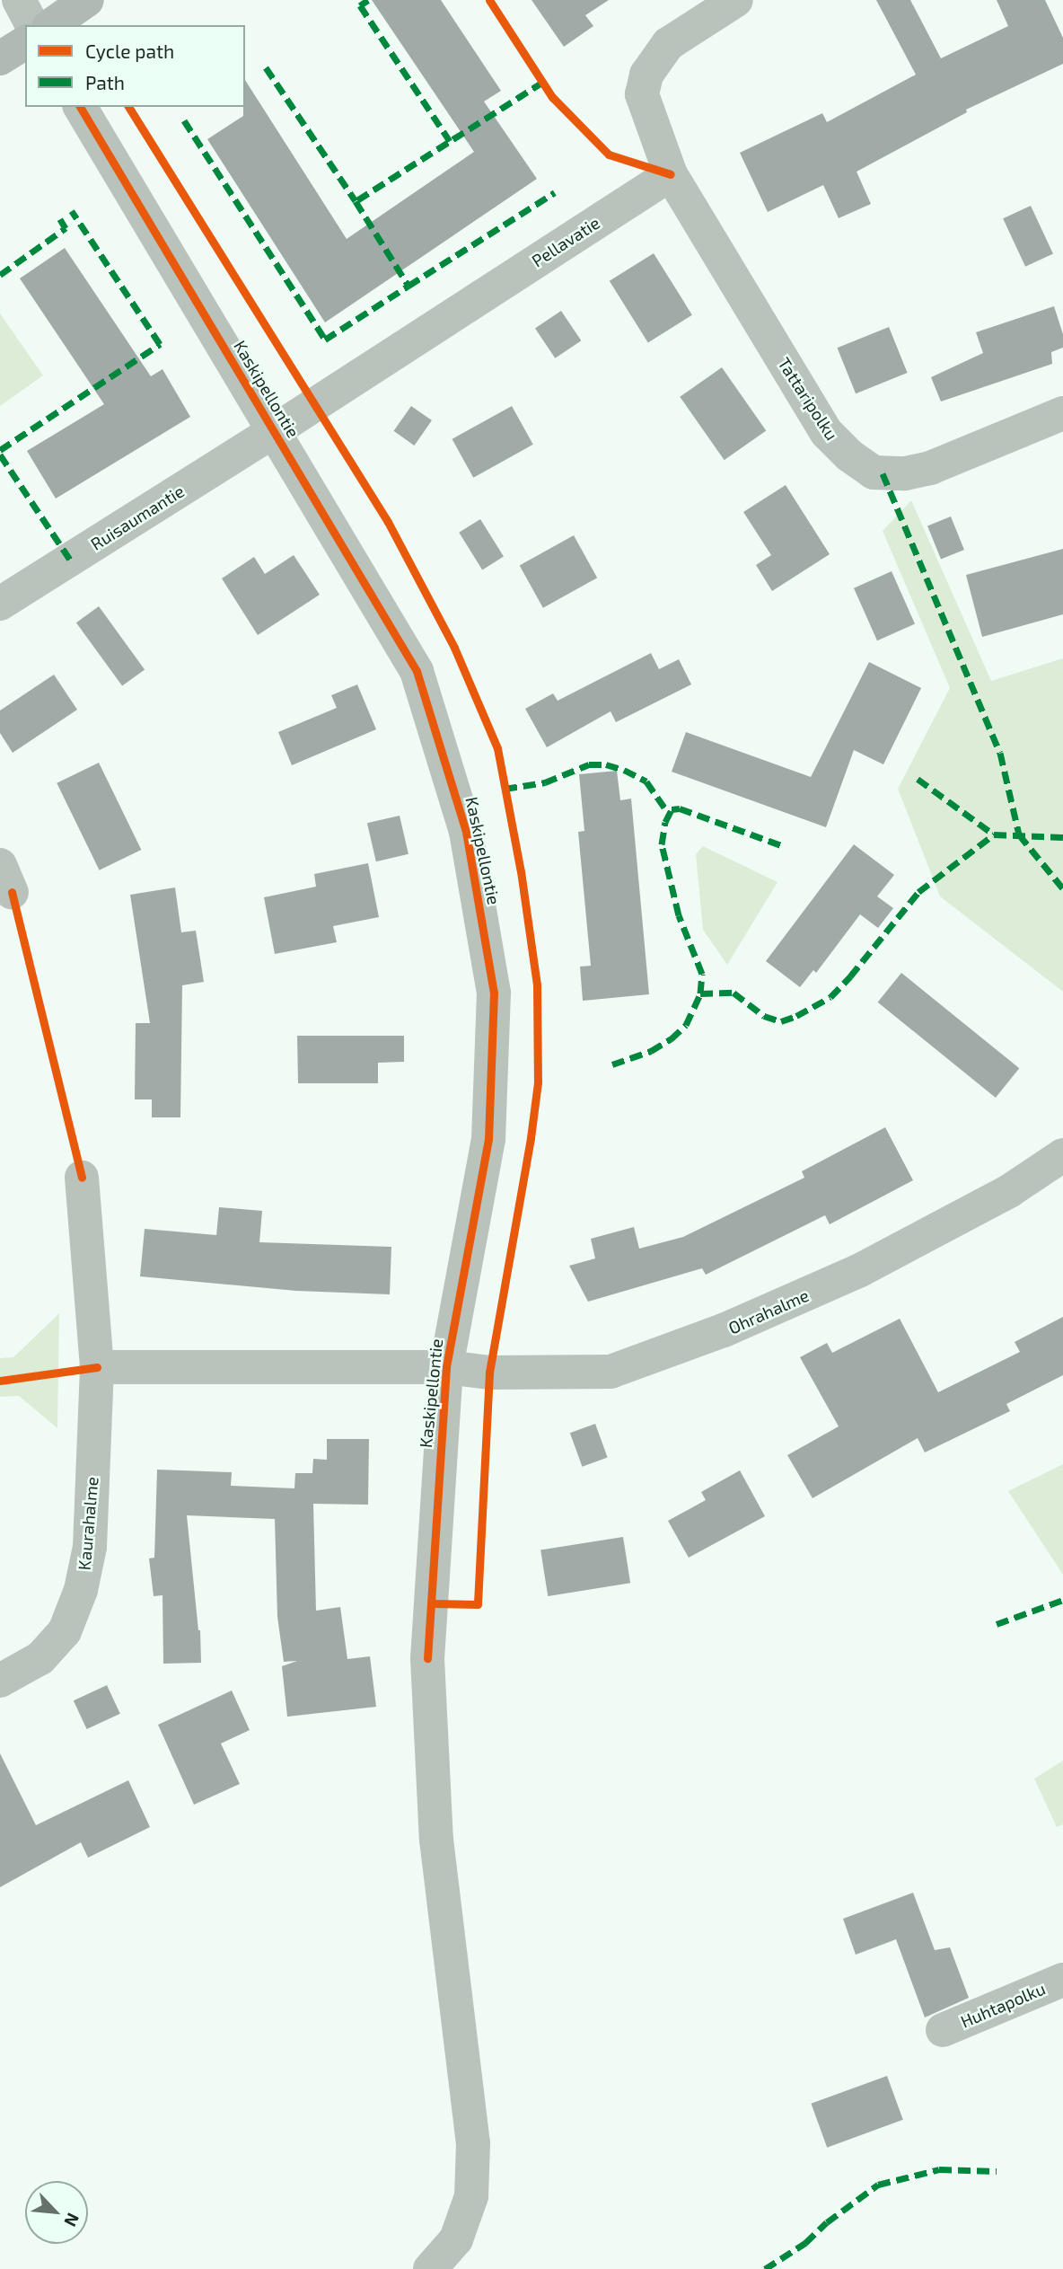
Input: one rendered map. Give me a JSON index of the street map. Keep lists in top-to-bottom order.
{
  "streets": {
    "street": [
      "Pellavatie",
      "Kaskipellontie",
      "Tattaripolku",
      "Ruisaumantie",
      "Ohrahalme",
      "Kaurahalme",
      "Huhtapolku"
    ]
  },
  "crossings": [
    ["Pellavatie", "Kaskipellontie"],
    ["Pellavatie", "Tattaripolku"],
    ["Pellavatie", "Ruisaumantie"],
    ["Kaskipellontie", "Ruisaumantie"],
    ["Kaskipellontie", "Ohrahalme"]
  ],
  "legend": ["Cycle path", "Path"],
  "north": "bottom right"
}
